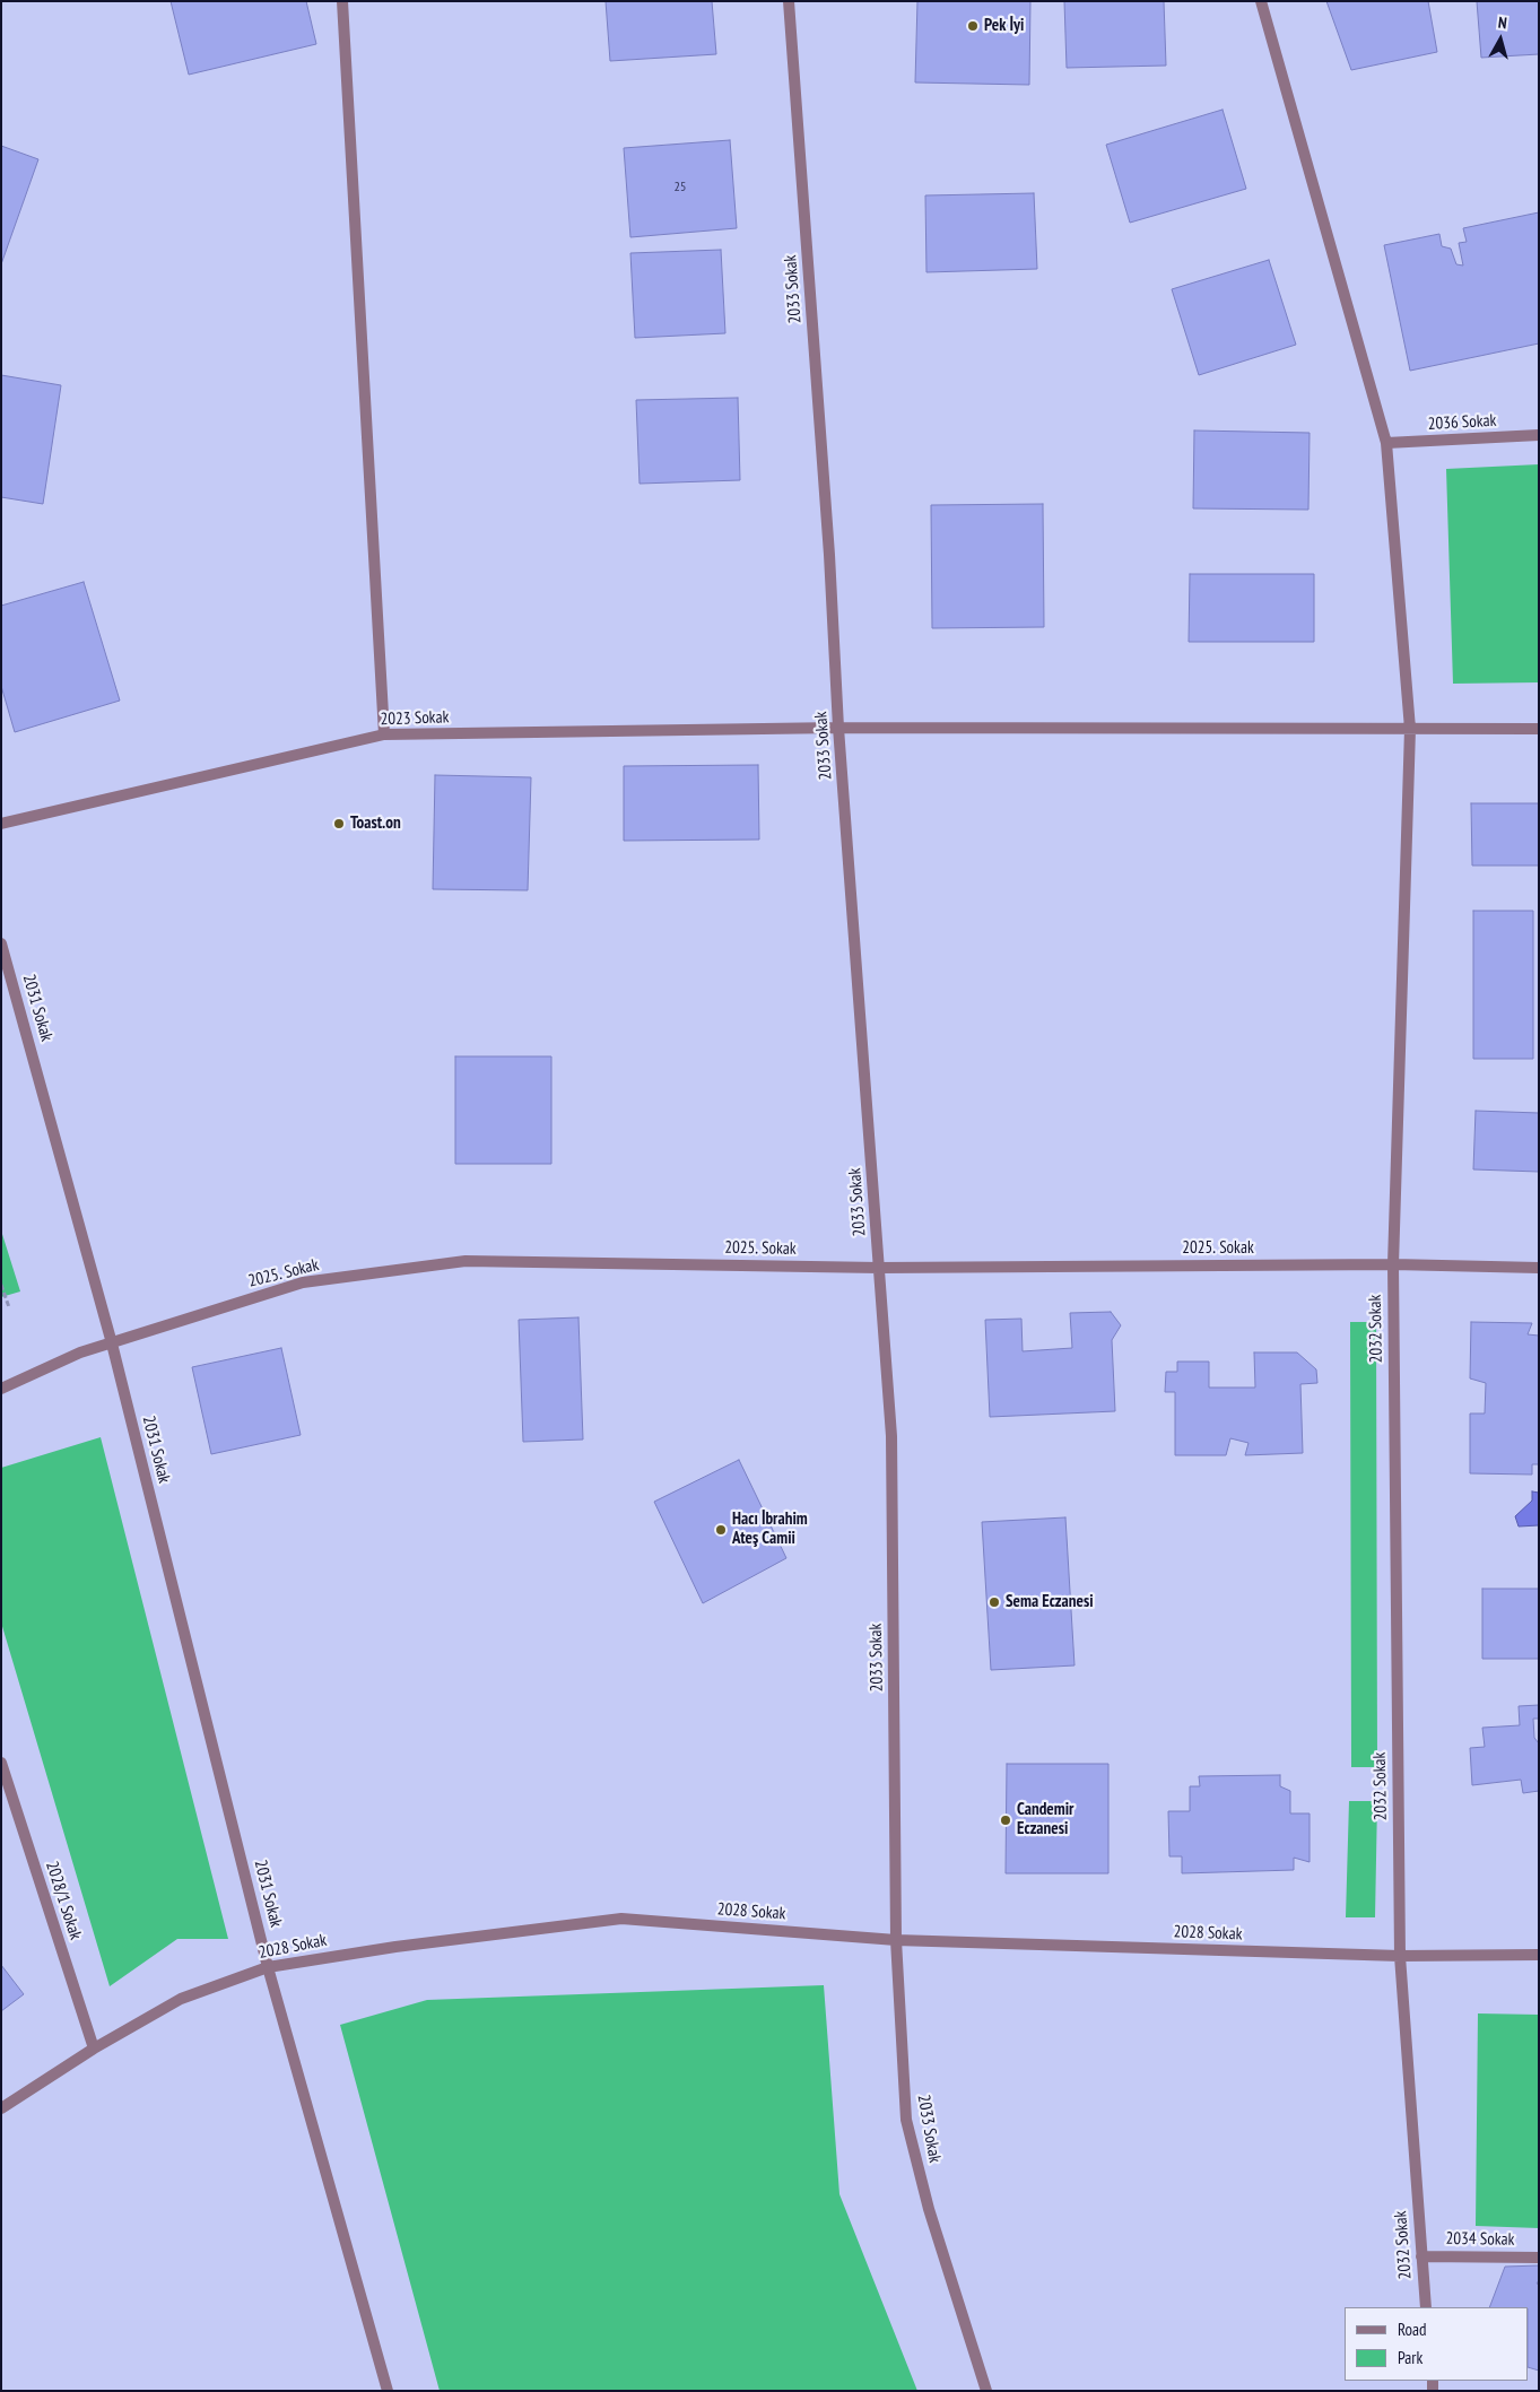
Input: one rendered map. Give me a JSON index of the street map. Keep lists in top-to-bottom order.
{
  "streets": {
    "street": [
      "2033 Sokak",
      "2036 Sokak",
      "2023 Sokak",
      "2031 Sokak",
      "2025. Sokak",
      "2032 Sokak",
      "2028/1 Sokak",
      "2028 Sokak",
      "2034 Sokak"
    ]
  },
  "crossings": [
    ["2033 Sokak", "2023 Sokak"],
    ["2033 Sokak", "2025. Sokak"],
    ["2033 Sokak", "2028 Sokak"],
    ["2036 Sokak", "2032 Sokak"],
    ["2023 Sokak", "2032 Sokak"],
    ["2031 Sokak", "2025. Sokak"],
    ["2031 Sokak", "2028 Sokak"],
    ["2025. Sokak", "2032 Sokak"],
    ["2032 Sokak", "2028 Sokak"],
    ["2032 Sokak", "2034 Sokak"],
    ["2028/1 Sokak", "2028 Sokak"]
  ],
  "places": [
    "Pek İyi",
    "Toast.on",
    "Hacı İbrahim Ateş Camii",
    "Sema Eczanesi",
    "Candemir Eczanesi"
  ],
  "house_numbers": ["25"],
  "legend": ["Road", "Park"],
  "north": "top"
}
